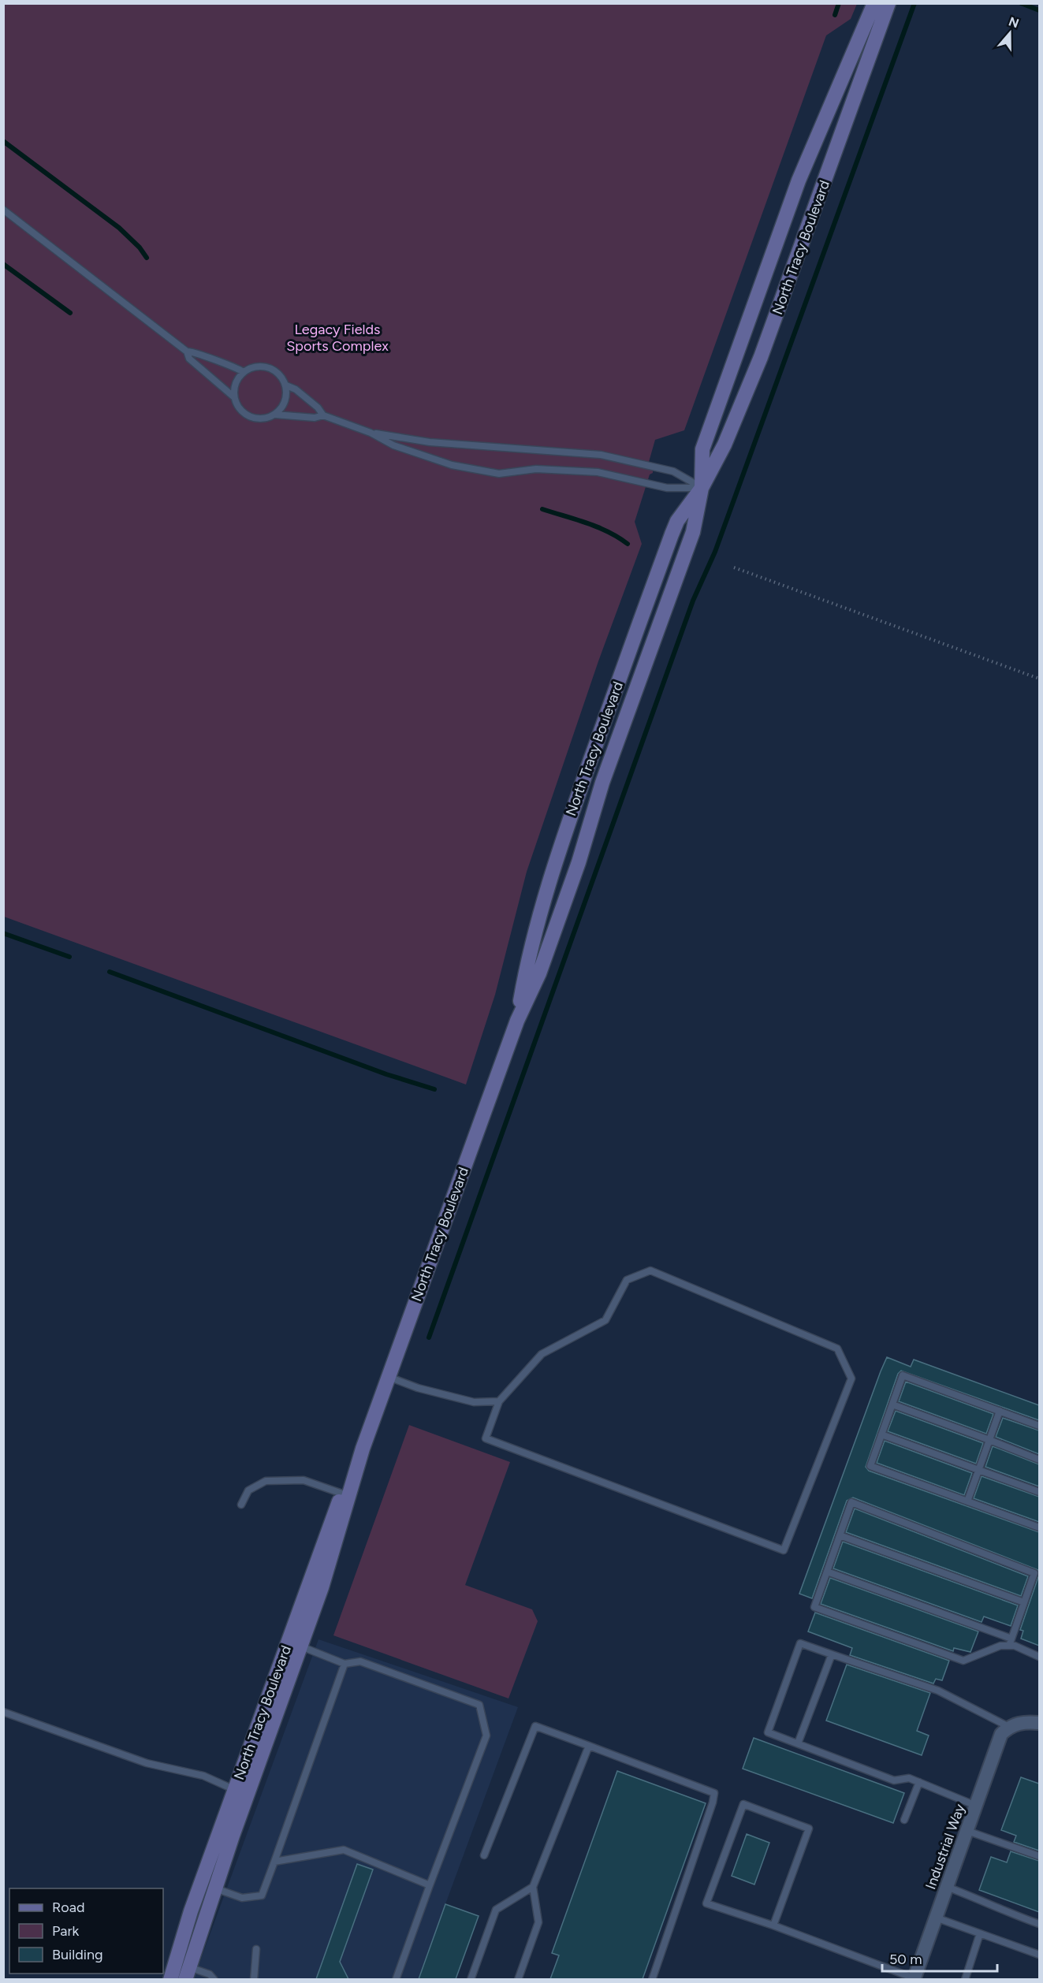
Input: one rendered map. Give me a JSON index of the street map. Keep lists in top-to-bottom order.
{
  "streets": {
    "main road": ["North Tracy Boulevard"],
    "street": ["Industrial Way"]
  },
  "parks": ["Legacy Fields Sports Complex"],
  "legend": ["Road", "Park", "Building"],
  "scale_bar": "50 m",
  "north": "top"
}
